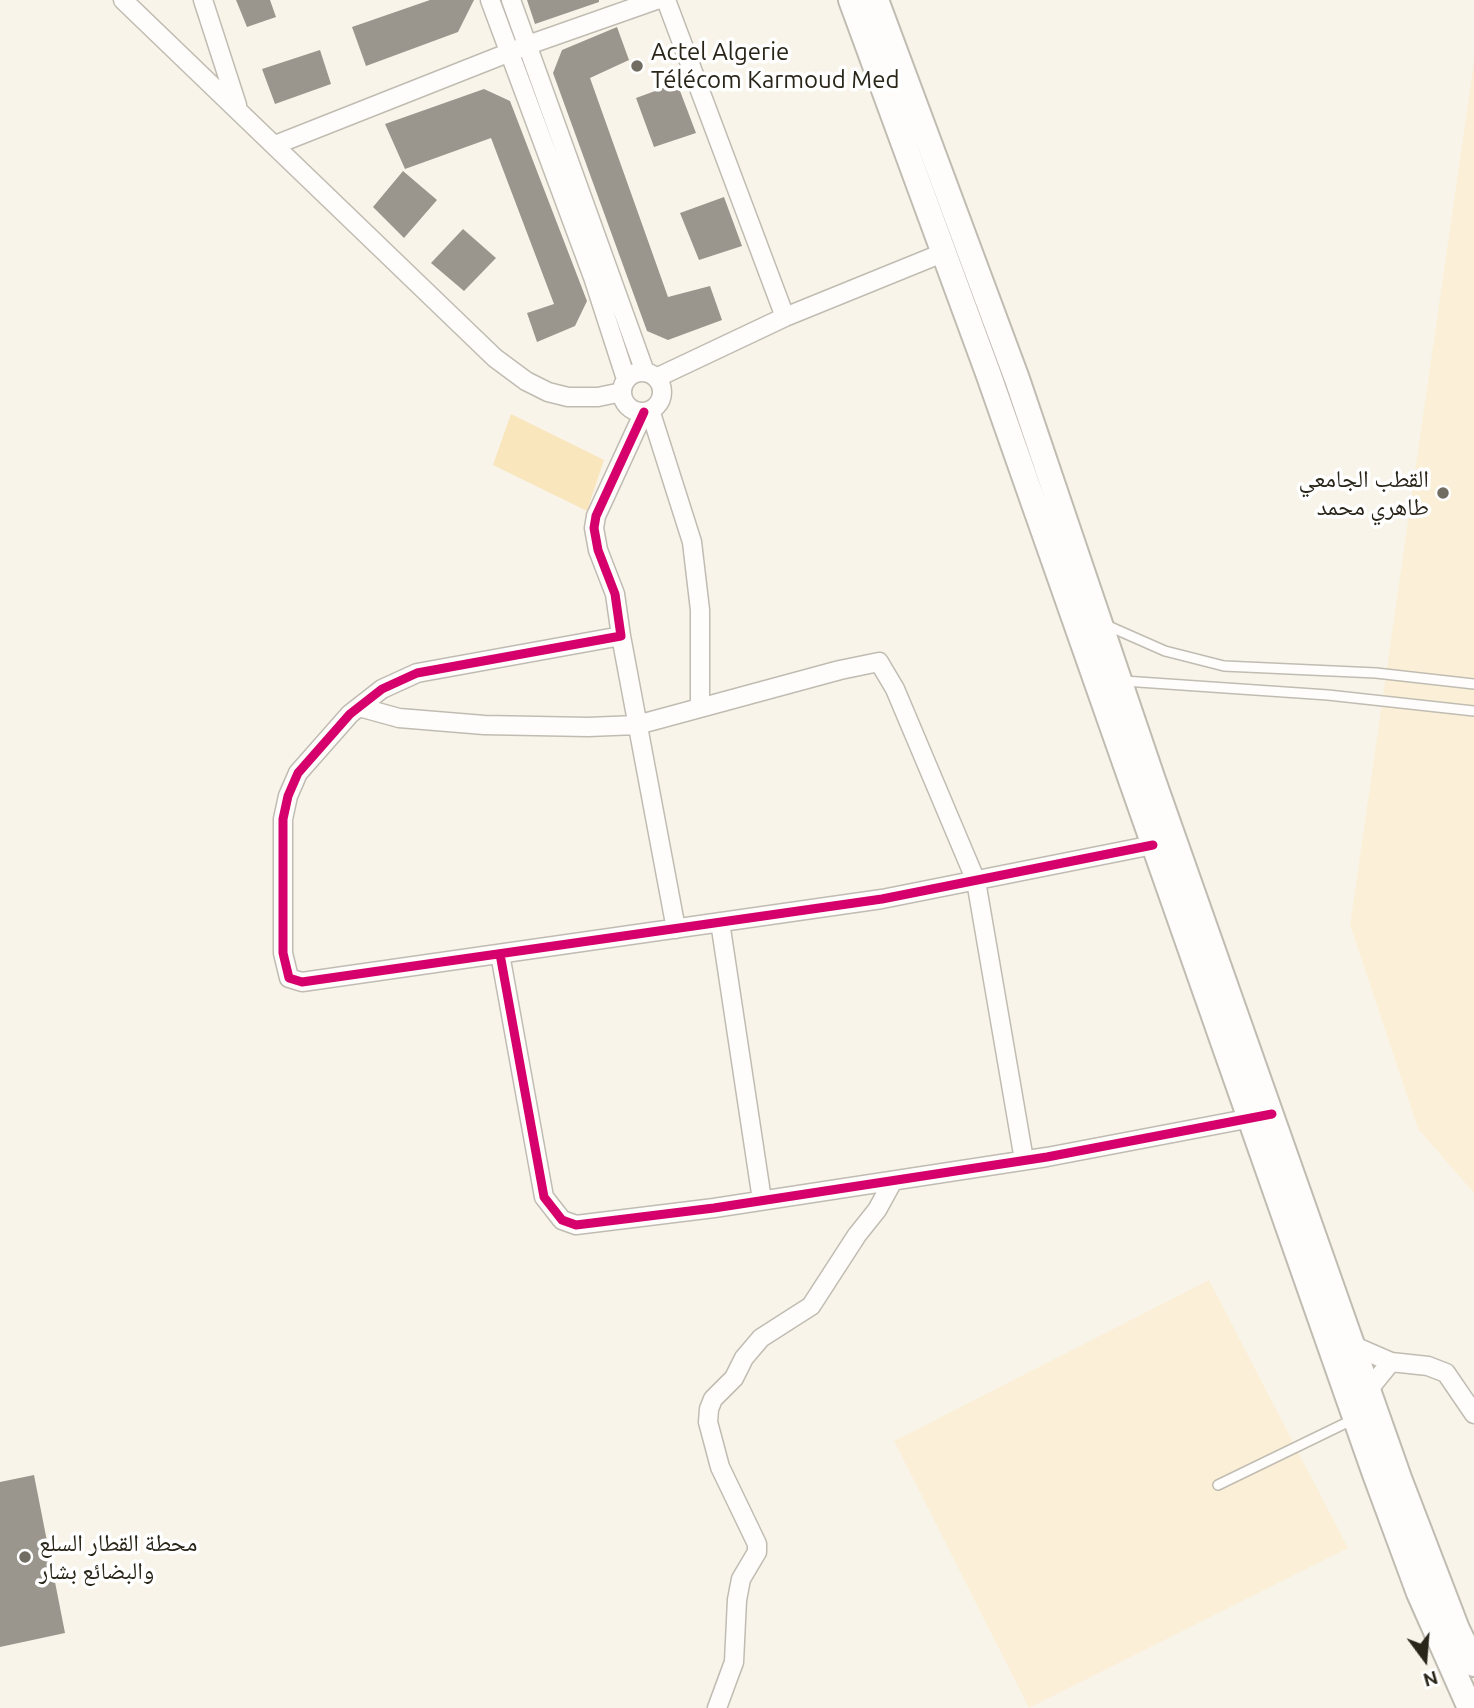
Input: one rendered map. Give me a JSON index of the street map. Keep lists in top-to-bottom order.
{
  "places": ["Actel Algerie Télécom Karmoud Med", "القطب الجامعي طاهري محمد", "محطة القطار السلع والبضائع بشار"],
  "north": "bottom"
}
